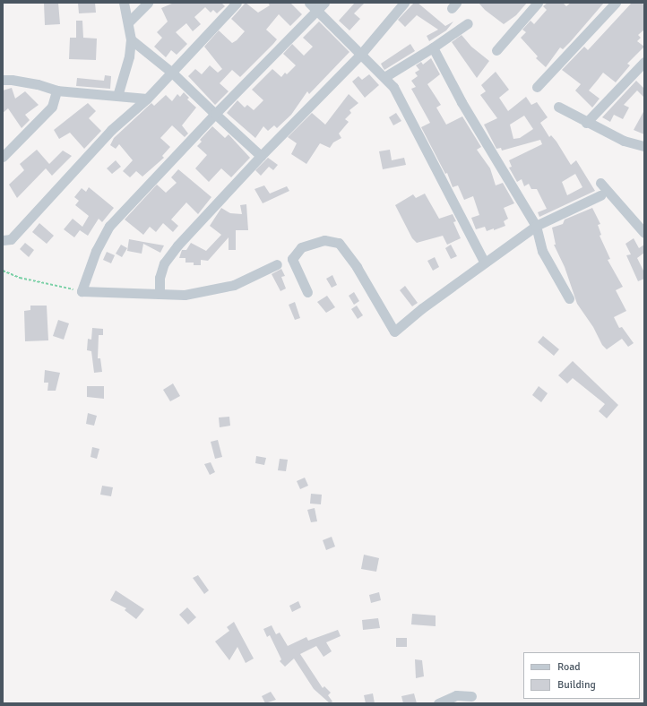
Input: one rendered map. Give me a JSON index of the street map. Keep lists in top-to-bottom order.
{
  "legend": ["Road", "Building"]
}
